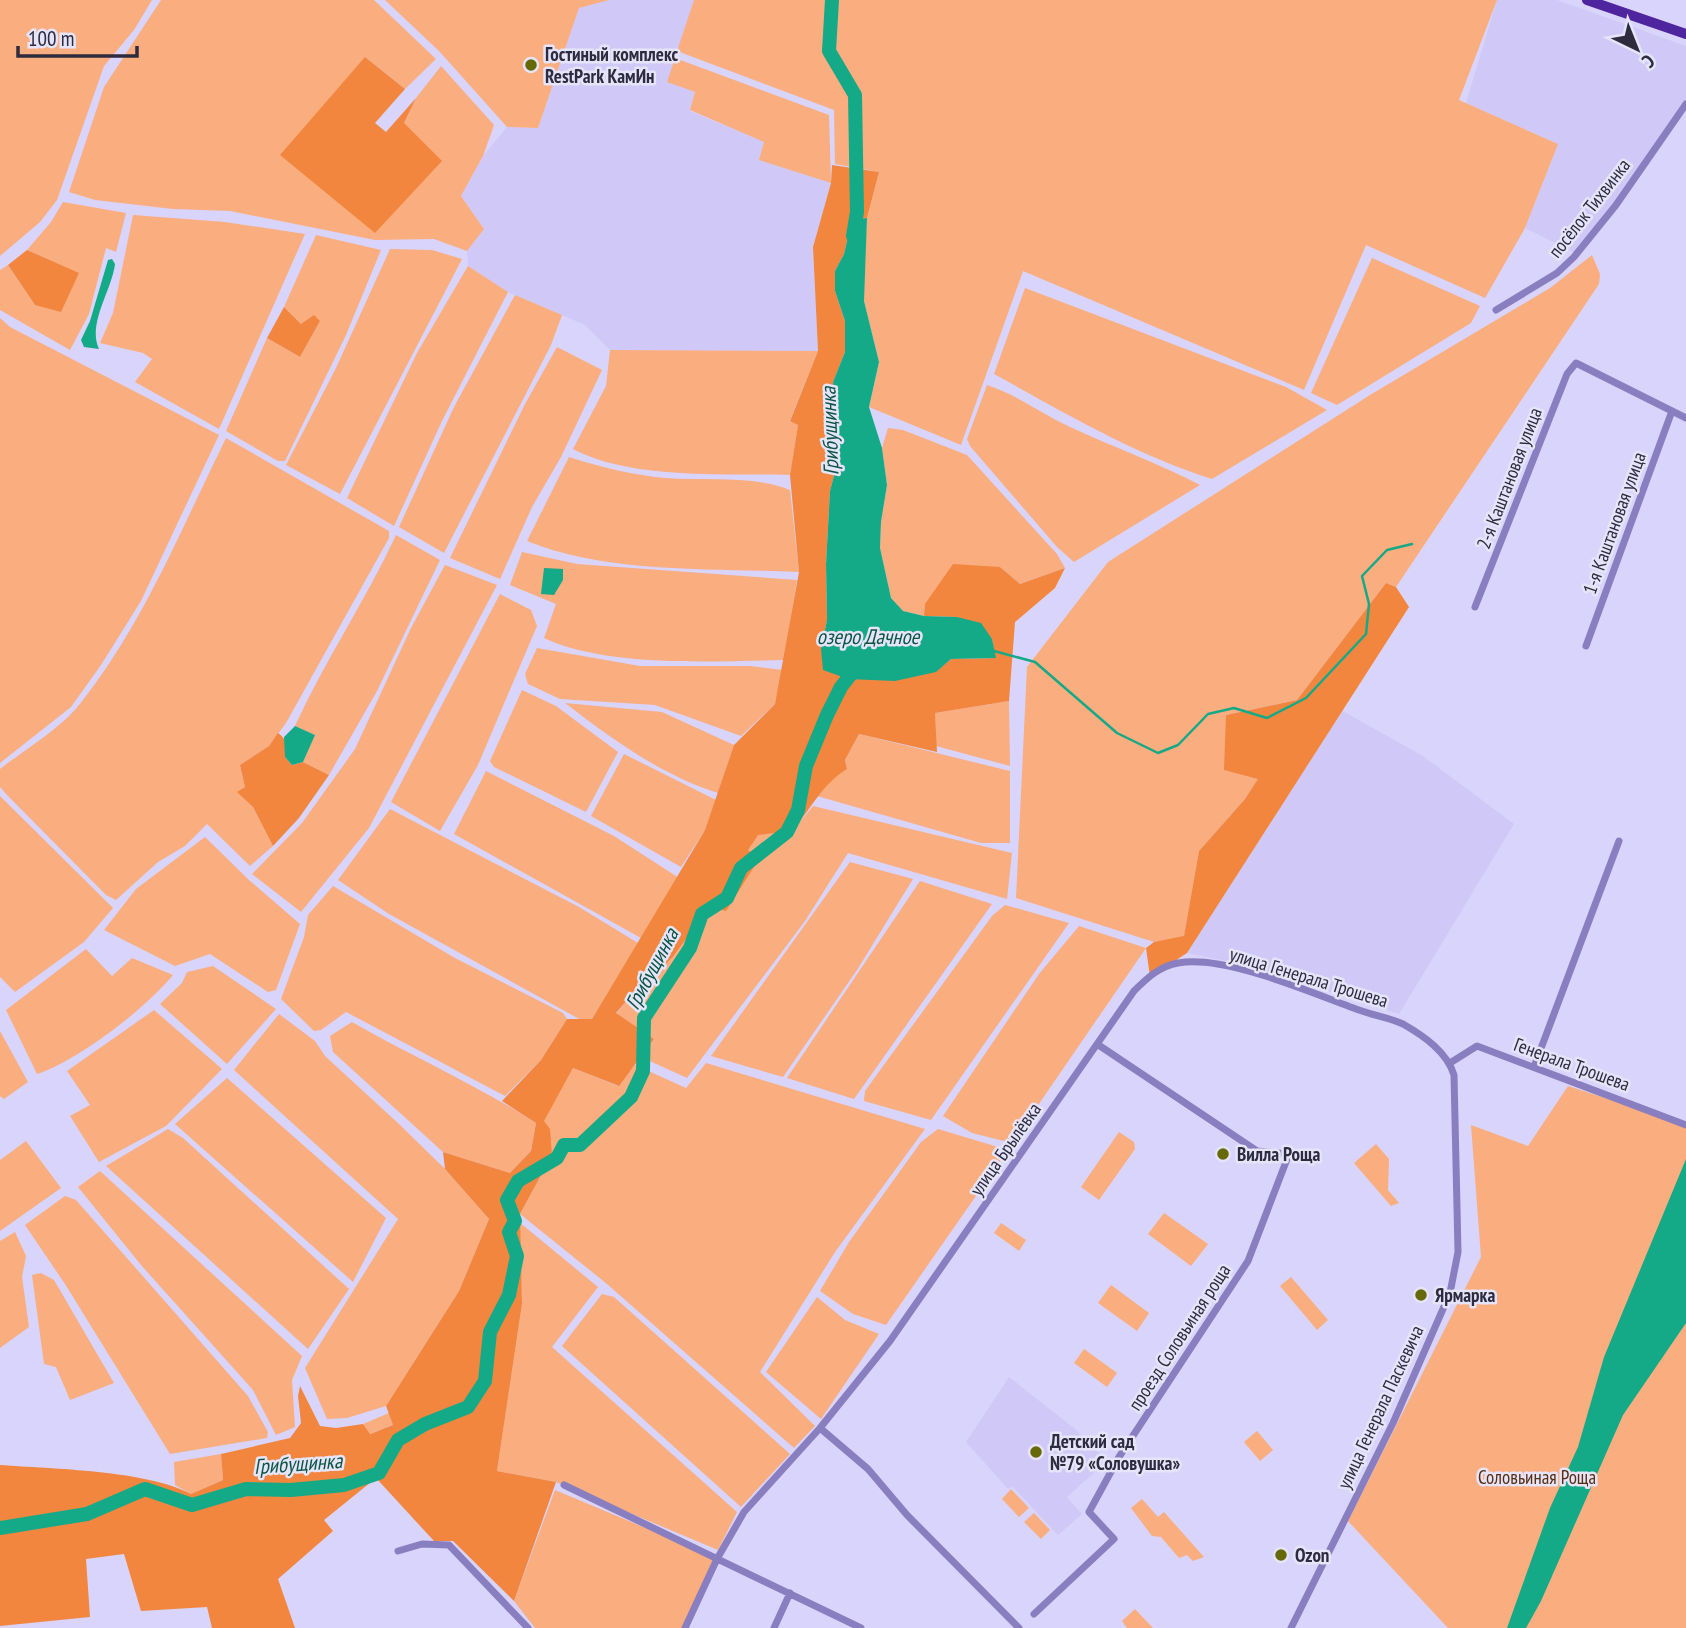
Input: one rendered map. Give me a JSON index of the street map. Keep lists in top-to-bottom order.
{
  "streets": {
    "street": [
      "посёлок Тихвинка",
      "2-я Каштановая улица",
      "1-я Каштановая улица",
      "улица Генерала Трошева",
      "Генерала Трошева",
      "улица Брылёвка",
      "проезд Соловьиная роща",
      "улица Генерала Паскевича"
    ]
  },
  "crossings": [
    ["2-я Каштановая улица", "1-я Каштановая улица"],
    ["улица Генерала Трошева", "Генерала Трошева"],
    ["улица Генерала Трошева", "улица Брылёвка"],
    ["улица Генерала Трошева", "улица Генерала Паскевича"],
    ["Генерала Трошева", "улица Генерала Паскевича"],
    ["улица Брылёвка", "проезд Соловьиная роща"]
  ],
  "water": ["Грибущинка", "озеро Дачное"],
  "parks": ["Соловьиная Роща"],
  "places": [
    "Гостиный комплекс RestPark КамИн",
    "Вилла Роща",
    "Ярмарка",
    "Детский сад №79 «Соловушка»",
    "Ozon"
  ],
  "scale_bar": "100 m",
  "north": "bottom right"
}
